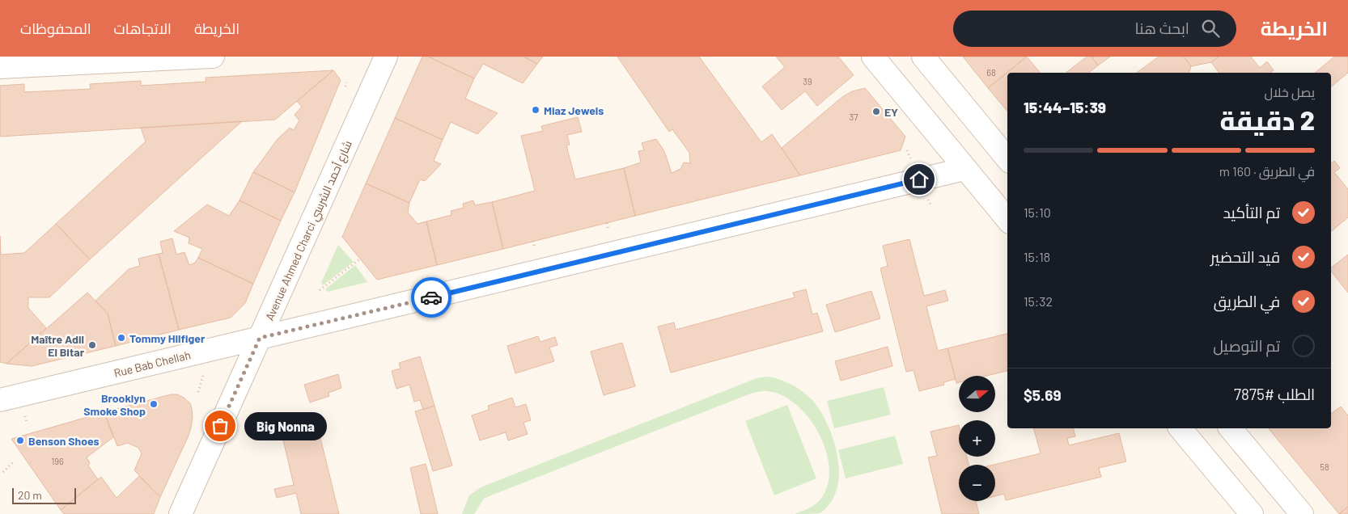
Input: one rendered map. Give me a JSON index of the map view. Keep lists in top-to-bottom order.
{
  "streets": {
    "street": ["Avenue Ahmed Charci شارع أحمد الشرسي", "Rue Bab Chellah"]
  },
  "crossings": [
    ["Avenue Ahmed Charci شارع أحمد الشرسي", "Rue Bab Chellah"]
  ],
  "places": [
    "Miaz Jewels",
    "EY",
    "Tommy Hilfiger",
    "Maître Adil El Bitar",
    "Brooklyn Smoke Shop",
    "Big Nonna",
    "Benson Shoes"
  ],
  "house_numbers": [
    "68",
    "39",
    "37",
    "196",
    "58"
  ],
  "scale_bar": "20 m",
  "north": "right",
  "page": {
    "header": "الخريطة",
    "search": "ابحث هنا",
    "nav": ["الخريطة", "الاتجاهات", "المحفوظات"],
    "heading": ["2 دقيقة", "يصل خلال", "15:39–15:44"],
    "panel": ["الطلب #7875", "$5.69"],
    "bar": "في الطريق · 160 m",
    "list": [
      ["تم التأكيد", "15:10"],
      ["قيد التحضير", "15:18"],
      ["في الطريق", "15:32"],
      "تم التوصيل"
    ],
    "map_buttons": ["+", "−"],
    "bubble": "Big Nonna",
    "scale": "20 m"
  }
}
